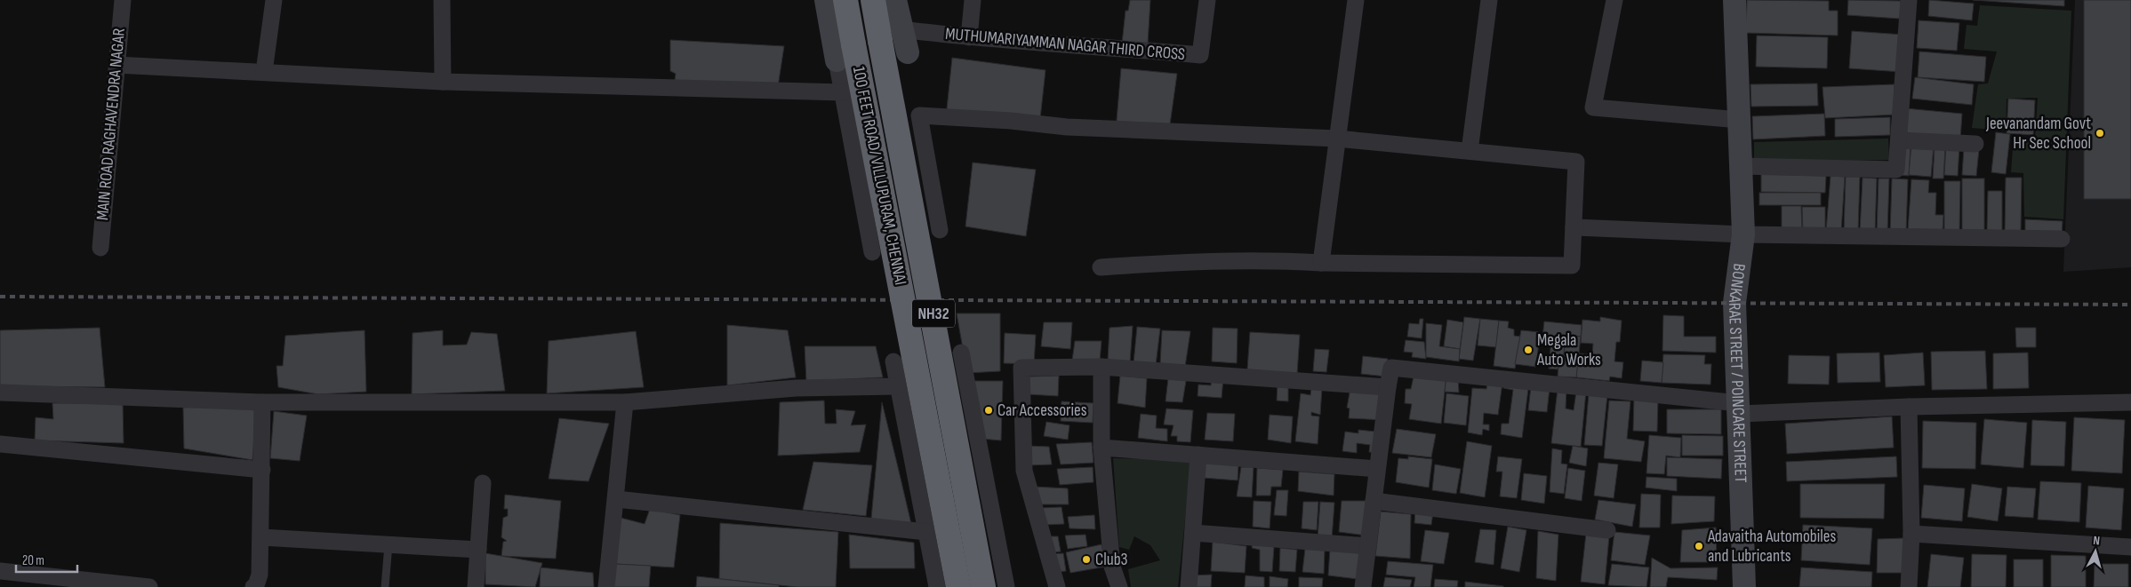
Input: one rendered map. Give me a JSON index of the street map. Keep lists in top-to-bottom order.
{
  "streets": {
    "highway": ["100 FEET ROAD/ VILLUPURAM, CHENNAI", "NH32"],
    "street": ["MUTHUMARIYAMMAN NAGAR THIRD CROSS", "MAIN ROAD RAGHAVENDRA NAGAR", "BONKARAE STREET / POINCARE STREET"]
  },
  "crossings": [
    ["MUTHUMARIYAMMAN NAGAR THIRD CROSS", "100 FEET ROAD/ VILLUPURAM, CHENNAI"]
  ],
  "places": [
    "Jeevanandam Govt Hr Sec School",
    "Megala Auto Works",
    "Car Accessories",
    "Adavaitha Automobiles and Lubricants",
    "Club3"
  ],
  "scale_bar": "20 m",
  "north": "top"
}
